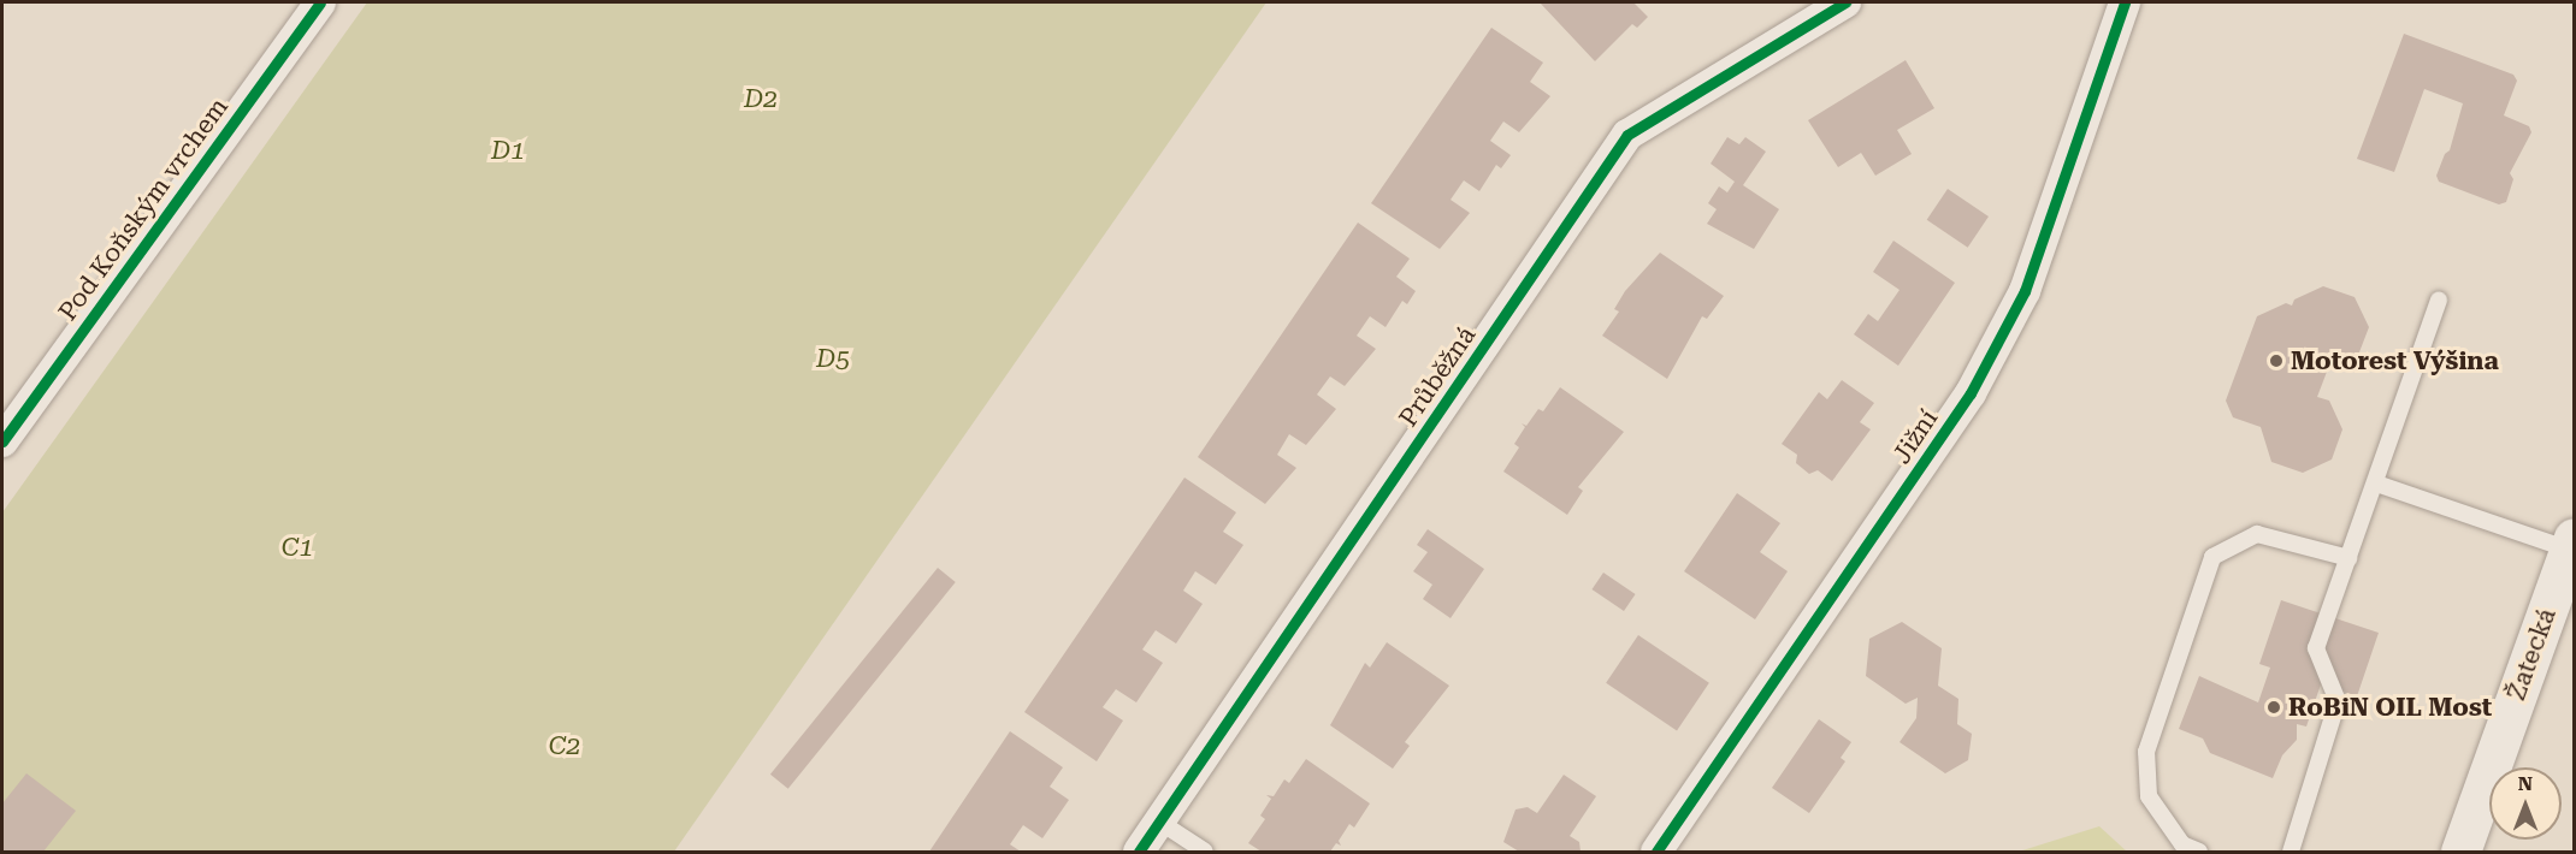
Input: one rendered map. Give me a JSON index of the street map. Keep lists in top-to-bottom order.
{
  "streets": {
    "street": [
      "Pod Koňským vrchem",
      "Průběžná",
      "Jižní",
      "Žatecká"
    ]
  },
  "parks": [
    "D2",
    "D1",
    "D5",
    "C1",
    "C2"
  ],
  "places": ["Motorest Výšina", "RoBiN OIL Most"],
  "north": "top"
}
